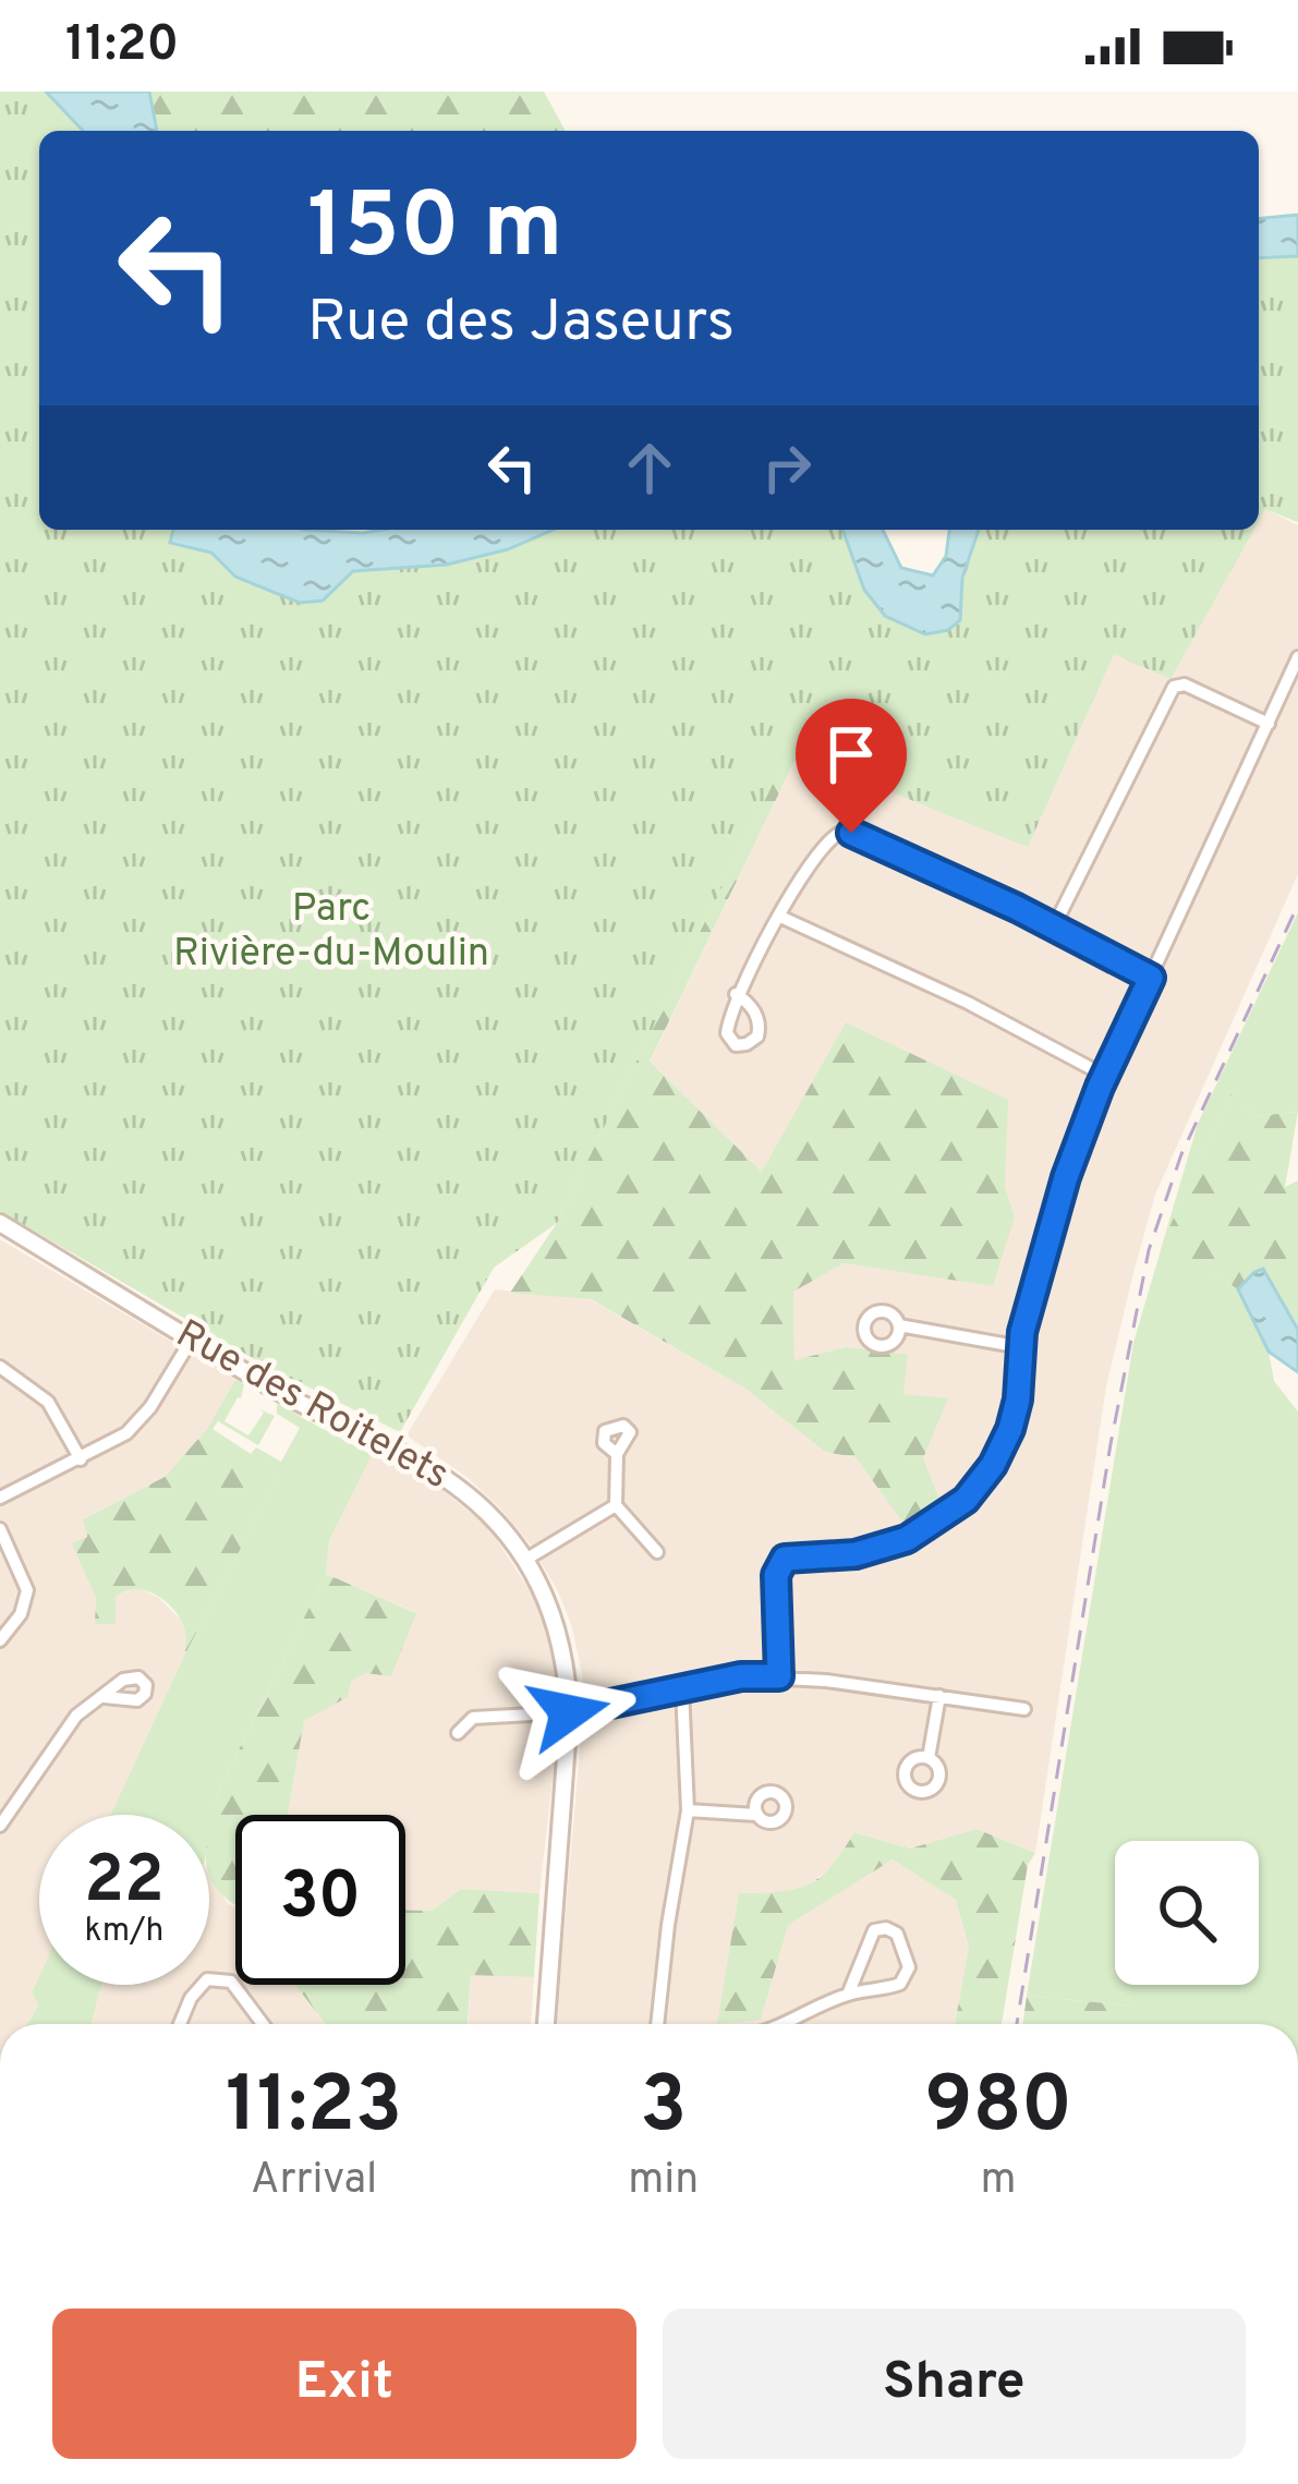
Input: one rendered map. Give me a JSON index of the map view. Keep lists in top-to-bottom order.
{
  "streets": {
    "street": ["Rue des Roitelets"]
  },
  "parks": ["Parc Rivière-du-Moulin"],
  "page": {
    "status": "11:20",
    "turn": ["150 m", "Rue des Jaseurs"],
    "speed": "22 km/h",
    "limit": "30",
    "eta": [
      "11:23",
      "Arrival",
      "3",
      "min",
      "980",
      "m"
    ],
    "buttons": ["Exit", "Share"]
  }
}
